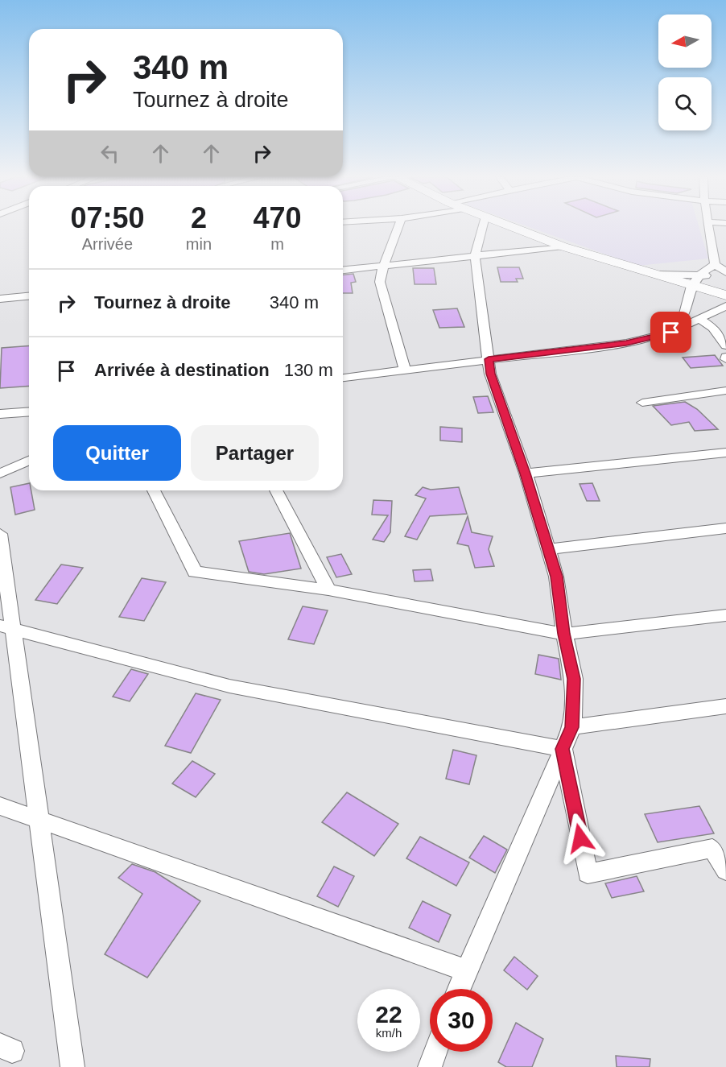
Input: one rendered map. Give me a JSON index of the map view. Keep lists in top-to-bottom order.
{
  "north": "left",
  "page": {
    "turn": ["340 m", "Tournez à droite"],
    "eta": [
      "07:50",
      "Arrivée",
      "2",
      "min",
      "470",
      "m"
    ],
    "list": [
      {
        "name": "Tournez à droite",
        "value": "340 m"
      },
      {
        "name": "Arrivée à destination",
        "value": "130 m"
      }
    ],
    "buttons": ["Quitter", "Partager"],
    "speed": "22 km/h",
    "limit": "30"
  }
}
